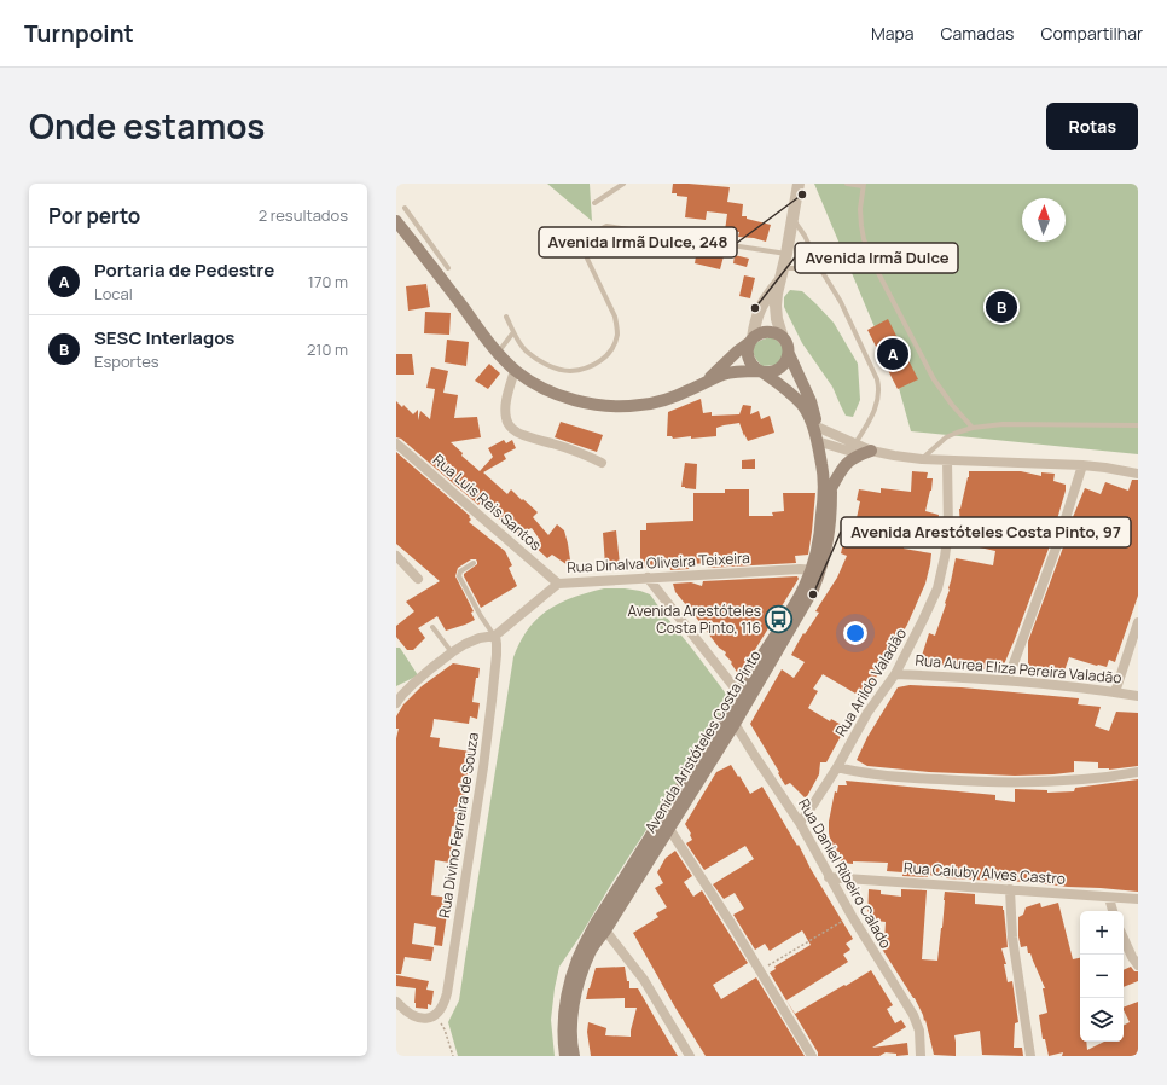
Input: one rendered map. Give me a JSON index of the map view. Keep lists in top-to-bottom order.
{
  "streets": {
    "main road": ["Avenida Aristóteles Costa Pinto"],
    "street": [
      "Rua Luis Reis Santos",
      "Rua Dinalva Oliveira Teixeira",
      "Rua Aurea Eliza Pereira Valadão",
      "Rua Arildo Valadão",
      "Rua Divino Ferreira de Souza",
      "Rua Daniel Ribeiro Calado",
      "Rua Caiuby Alves Castro"
    ]
  },
  "crossings": [
    ["Rua Luis Reis Santos", "Rua Dinalva Oliveira Teixeira"],
    ["Rua Dinalva Oliveira Teixeira", "Avenida Aristóteles Costa Pinto"],
    ["Rua Dinalva Oliveira Teixeira", "Rua Divino Ferreira de Souza"],
    ["Rua Aurea Eliza Pereira Valadão", "Rua Arildo Valadão"],
    ["Rua Arildo Valadão", "Rua Daniel Ribeiro Calado"],
    ["Avenida Aristóteles Costa Pinto", "Rua Daniel Ribeiro Calado"],
    ["Rua Daniel Ribeiro Calado", "Rua Caiuby Alves Castro"]
  ],
  "places": {
    "other": ["Avenida Irmã Dulce, 248", "Avenida Irmã Dulce", "Avenida Arestóteles Costa Pinto, 97"],
    "bus stop": ["Avenida Arestóteles Costa Pinto, 116"]
  },
  "north": "top",
  "page": {
    "header": "Turnpoint",
    "nav": ["Mapa", "Camadas", "Compartilhar"],
    "title": "Onde estamos",
    "buttons": "Rotas",
    "heading": ["Por perto", "2 resultados"],
    "list": [
      {
        "mark": "A",
        "name": "Portaria de Pedestre",
        "note": "Local",
        "value": "170 m"
      },
      {
        "mark": "B",
        "name": "SESC Interlagos",
        "note": "Esportes",
        "value": "210 m"
      }
    ],
    "pins": ["B", "A"],
    "map_buttons": ["+", "−"]
  }
}
